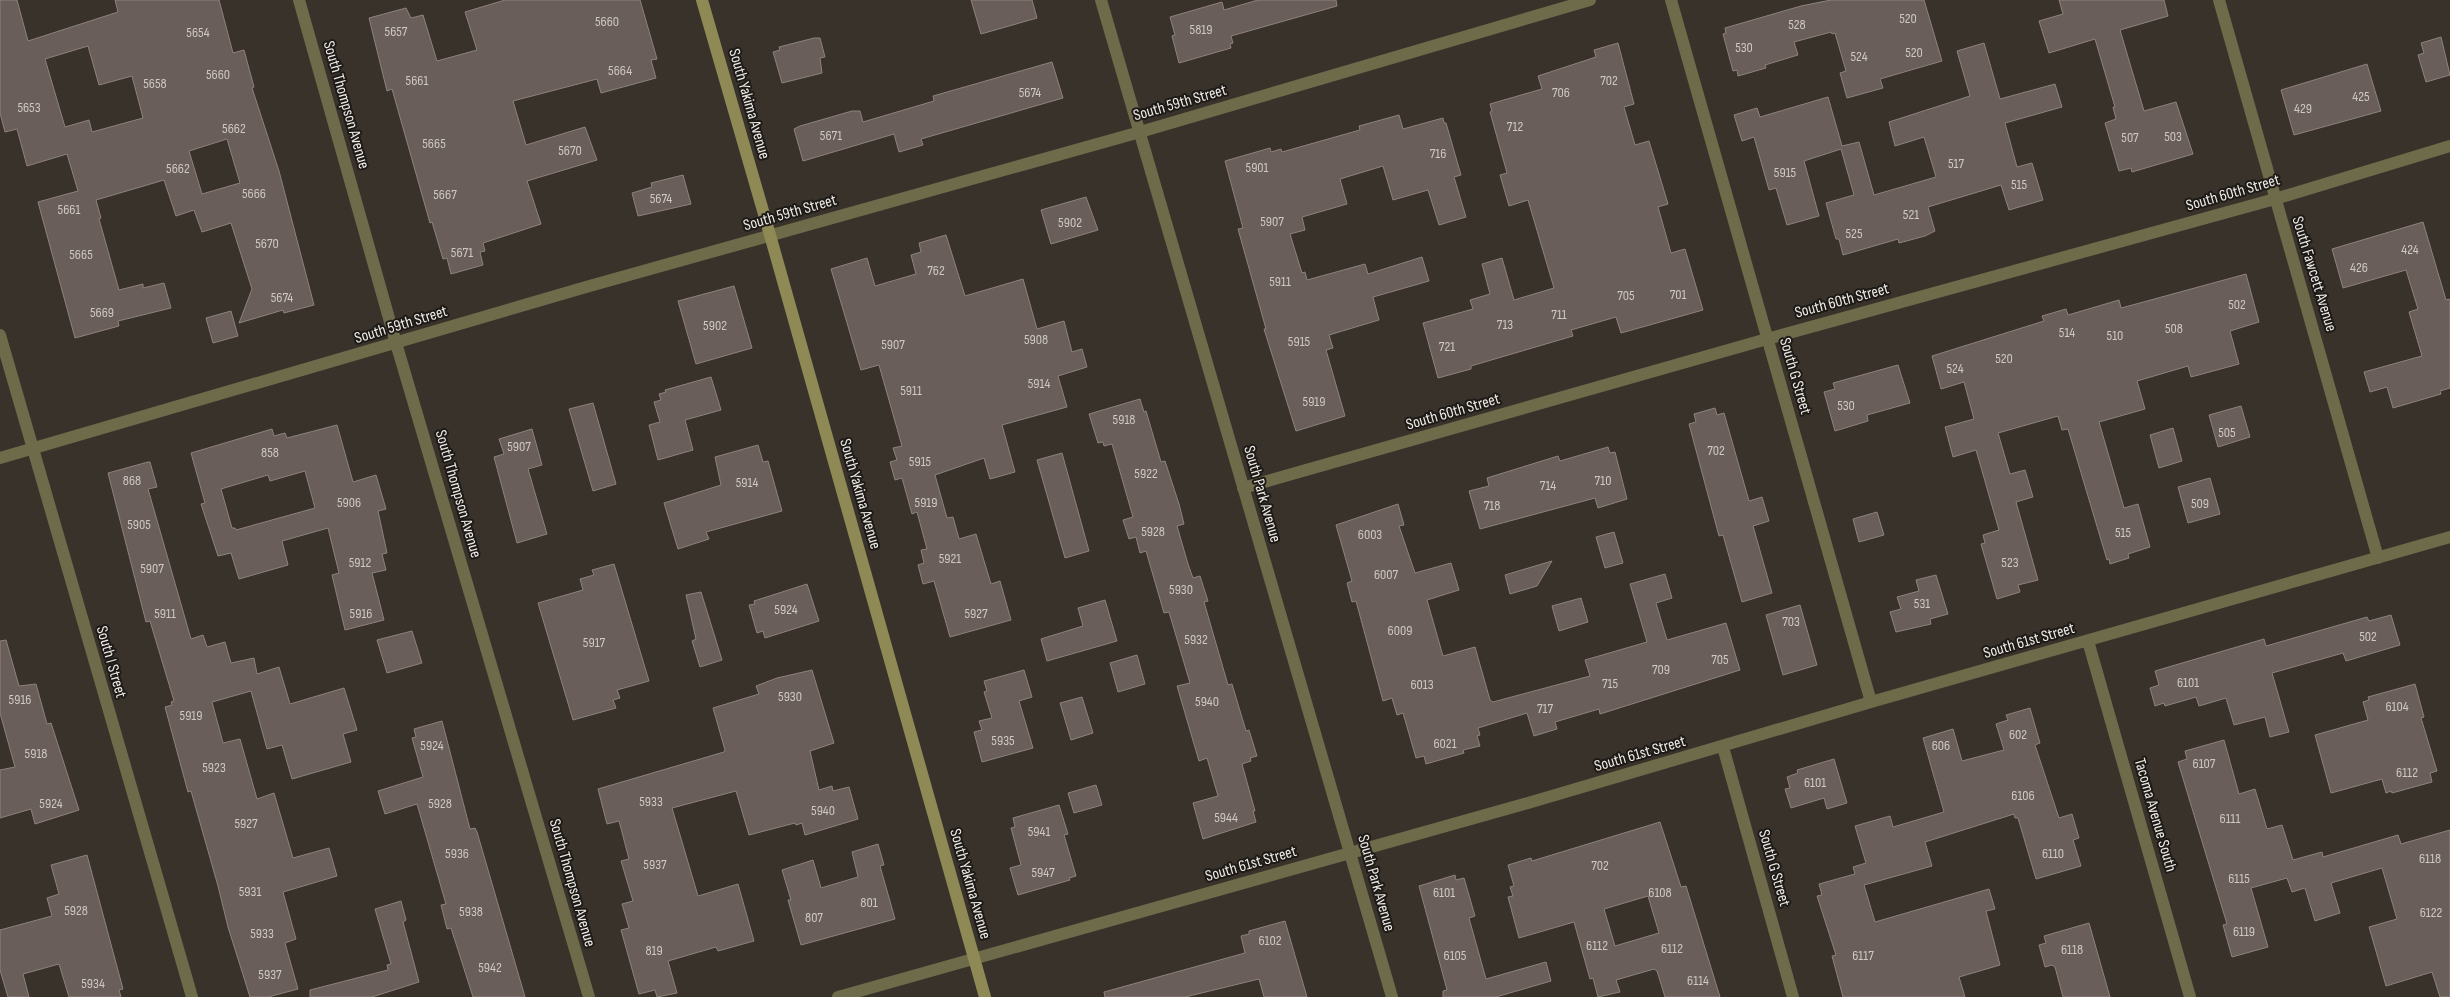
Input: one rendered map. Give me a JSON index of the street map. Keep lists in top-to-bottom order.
{
  "streets": {
    "main road": ["South Yakima Avenue"],
    "street": [
      "South 59th Street",
      "South Thompson Avenue",
      "South 60th Street",
      "South Fawcett Avenue",
      "South G Street",
      "South Park Avenue",
      "South 61st Street",
      "South I Street",
      "Tacoma Avenue South"
    ]
  },
  "crossings": [
    ["South 59th Street", "South Yakima Avenue"],
    ["South 59th Street", "South Thompson Avenue"],
    ["South 59th Street", "South Park Avenue"],
    ["South 59th Street", "South I Street"],
    ["South Yakima Avenue", "South 61st Street"],
    ["South 60th Street", "South Fawcett Avenue"],
    ["South 60th Street", "South G Street"],
    ["South 60th Street", "South Park Avenue"],
    ["South Fawcett Avenue", "South 61st Street"],
    ["South G Street", "South 61st Street"],
    ["South Park Avenue", "South 61st Street"],
    ["South 61st Street", "Tacoma Avenue South"]
  ],
  "house_numbers": [
    "520",
    "5660",
    "528",
    "5819",
    "5657",
    "5654",
    "530",
    "520",
    "524",
    "5664",
    "5660",
    "5661",
    "702",
    "5658",
    "5674",
    "706",
    "425",
    "5653",
    "429",
    "712",
    "5662",
    "5671",
    "503",
    "507",
    "5665",
    "5670",
    "716",
    "517",
    "5901",
    "5662",
    "5915",
    "515",
    "5666",
    "5667",
    "5674",
    "5661",
    "521",
    "5907",
    "5902",
    "525",
    "5670",
    "424",
    "5671",
    "5665",
    "426",
    "762",
    "5911",
    "701",
    "705",
    "5674",
    "502",
    "5669",
    "711",
    "713",
    "5902",
    "508",
    "514",
    "510",
    "5908",
    "5915",
    "5907",
    "721",
    "520",
    "524",
    "5914",
    "5911",
    "5919",
    "530",
    "5918",
    "505",
    "5907",
    "702",
    "858",
    "5915",
    "5922",
    "868",
    "710",
    "5914",
    "714",
    "5906",
    "5919",
    "509",
    "718",
    "5905",
    "5928",
    "515",
    "6003",
    "5921",
    "5912",
    "523",
    "5907",
    "6007",
    "5930",
    "531",
    "5924",
    "5911",
    "5916",
    "5927",
    "703",
    "6009",
    "502",
    "5932",
    "5917",
    "705",
    "709",
    "6101",
    "715",
    "6013",
    "5930",
    "5916",
    "5940",
    "6104",
    "717",
    "5919",
    "602",
    "5935",
    "6021",
    "5924",
    "606",
    "5918",
    "6107",
    "5923",
    "6112",
    "6101",
    "6106",
    "5933",
    "5924",
    "5928",
    "5940",
    "5944",
    "6111",
    "5927",
    "5941",
    "5936",
    "6110",
    "6118",
    "5937",
    "702",
    "5947",
    "6115",
    "5931",
    "6101",
    "6108",
    "801",
    "5928",
    "5938",
    "6122",
    "807",
    "6119",
    "5933",
    "6102",
    "6112",
    "6112",
    "6118",
    "819",
    "6105",
    "6117",
    "5942",
    "5937",
    "6114",
    "5934"
  ]
}
